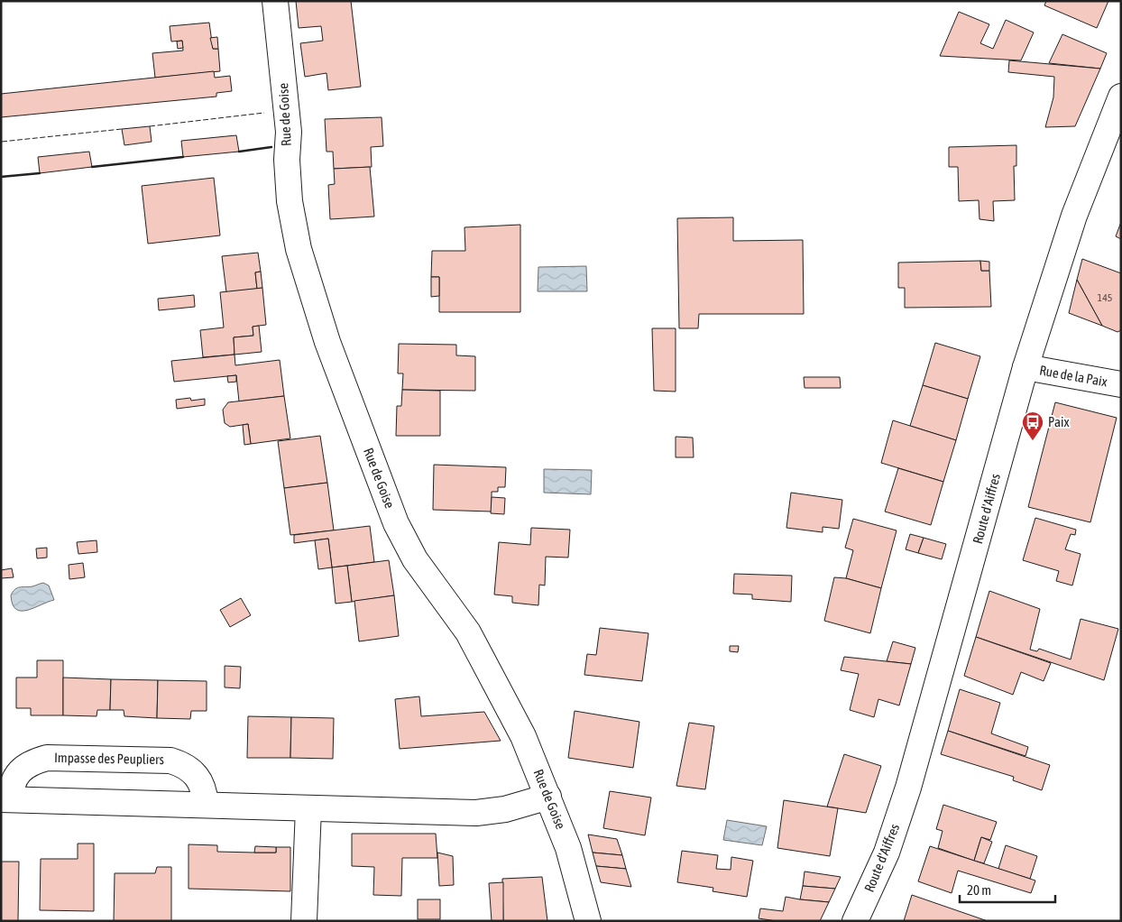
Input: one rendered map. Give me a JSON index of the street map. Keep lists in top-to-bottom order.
{
  "streets": {
    "street": [
      "Rue de Goise",
      "Rue de la Paix",
      "Route d'Aiffres",
      "Impasse des Peupliers"
    ]
  },
  "crossings": [
    ["Rue de Goise", "Impasse des Peupliers"],
    ["Rue de la Paix", "Route d'Aiffres"]
  ],
  "places": {
    "bus stop": ["Paix"]
  },
  "house_numbers": ["145"],
  "scale_bar": "20 m"
}
